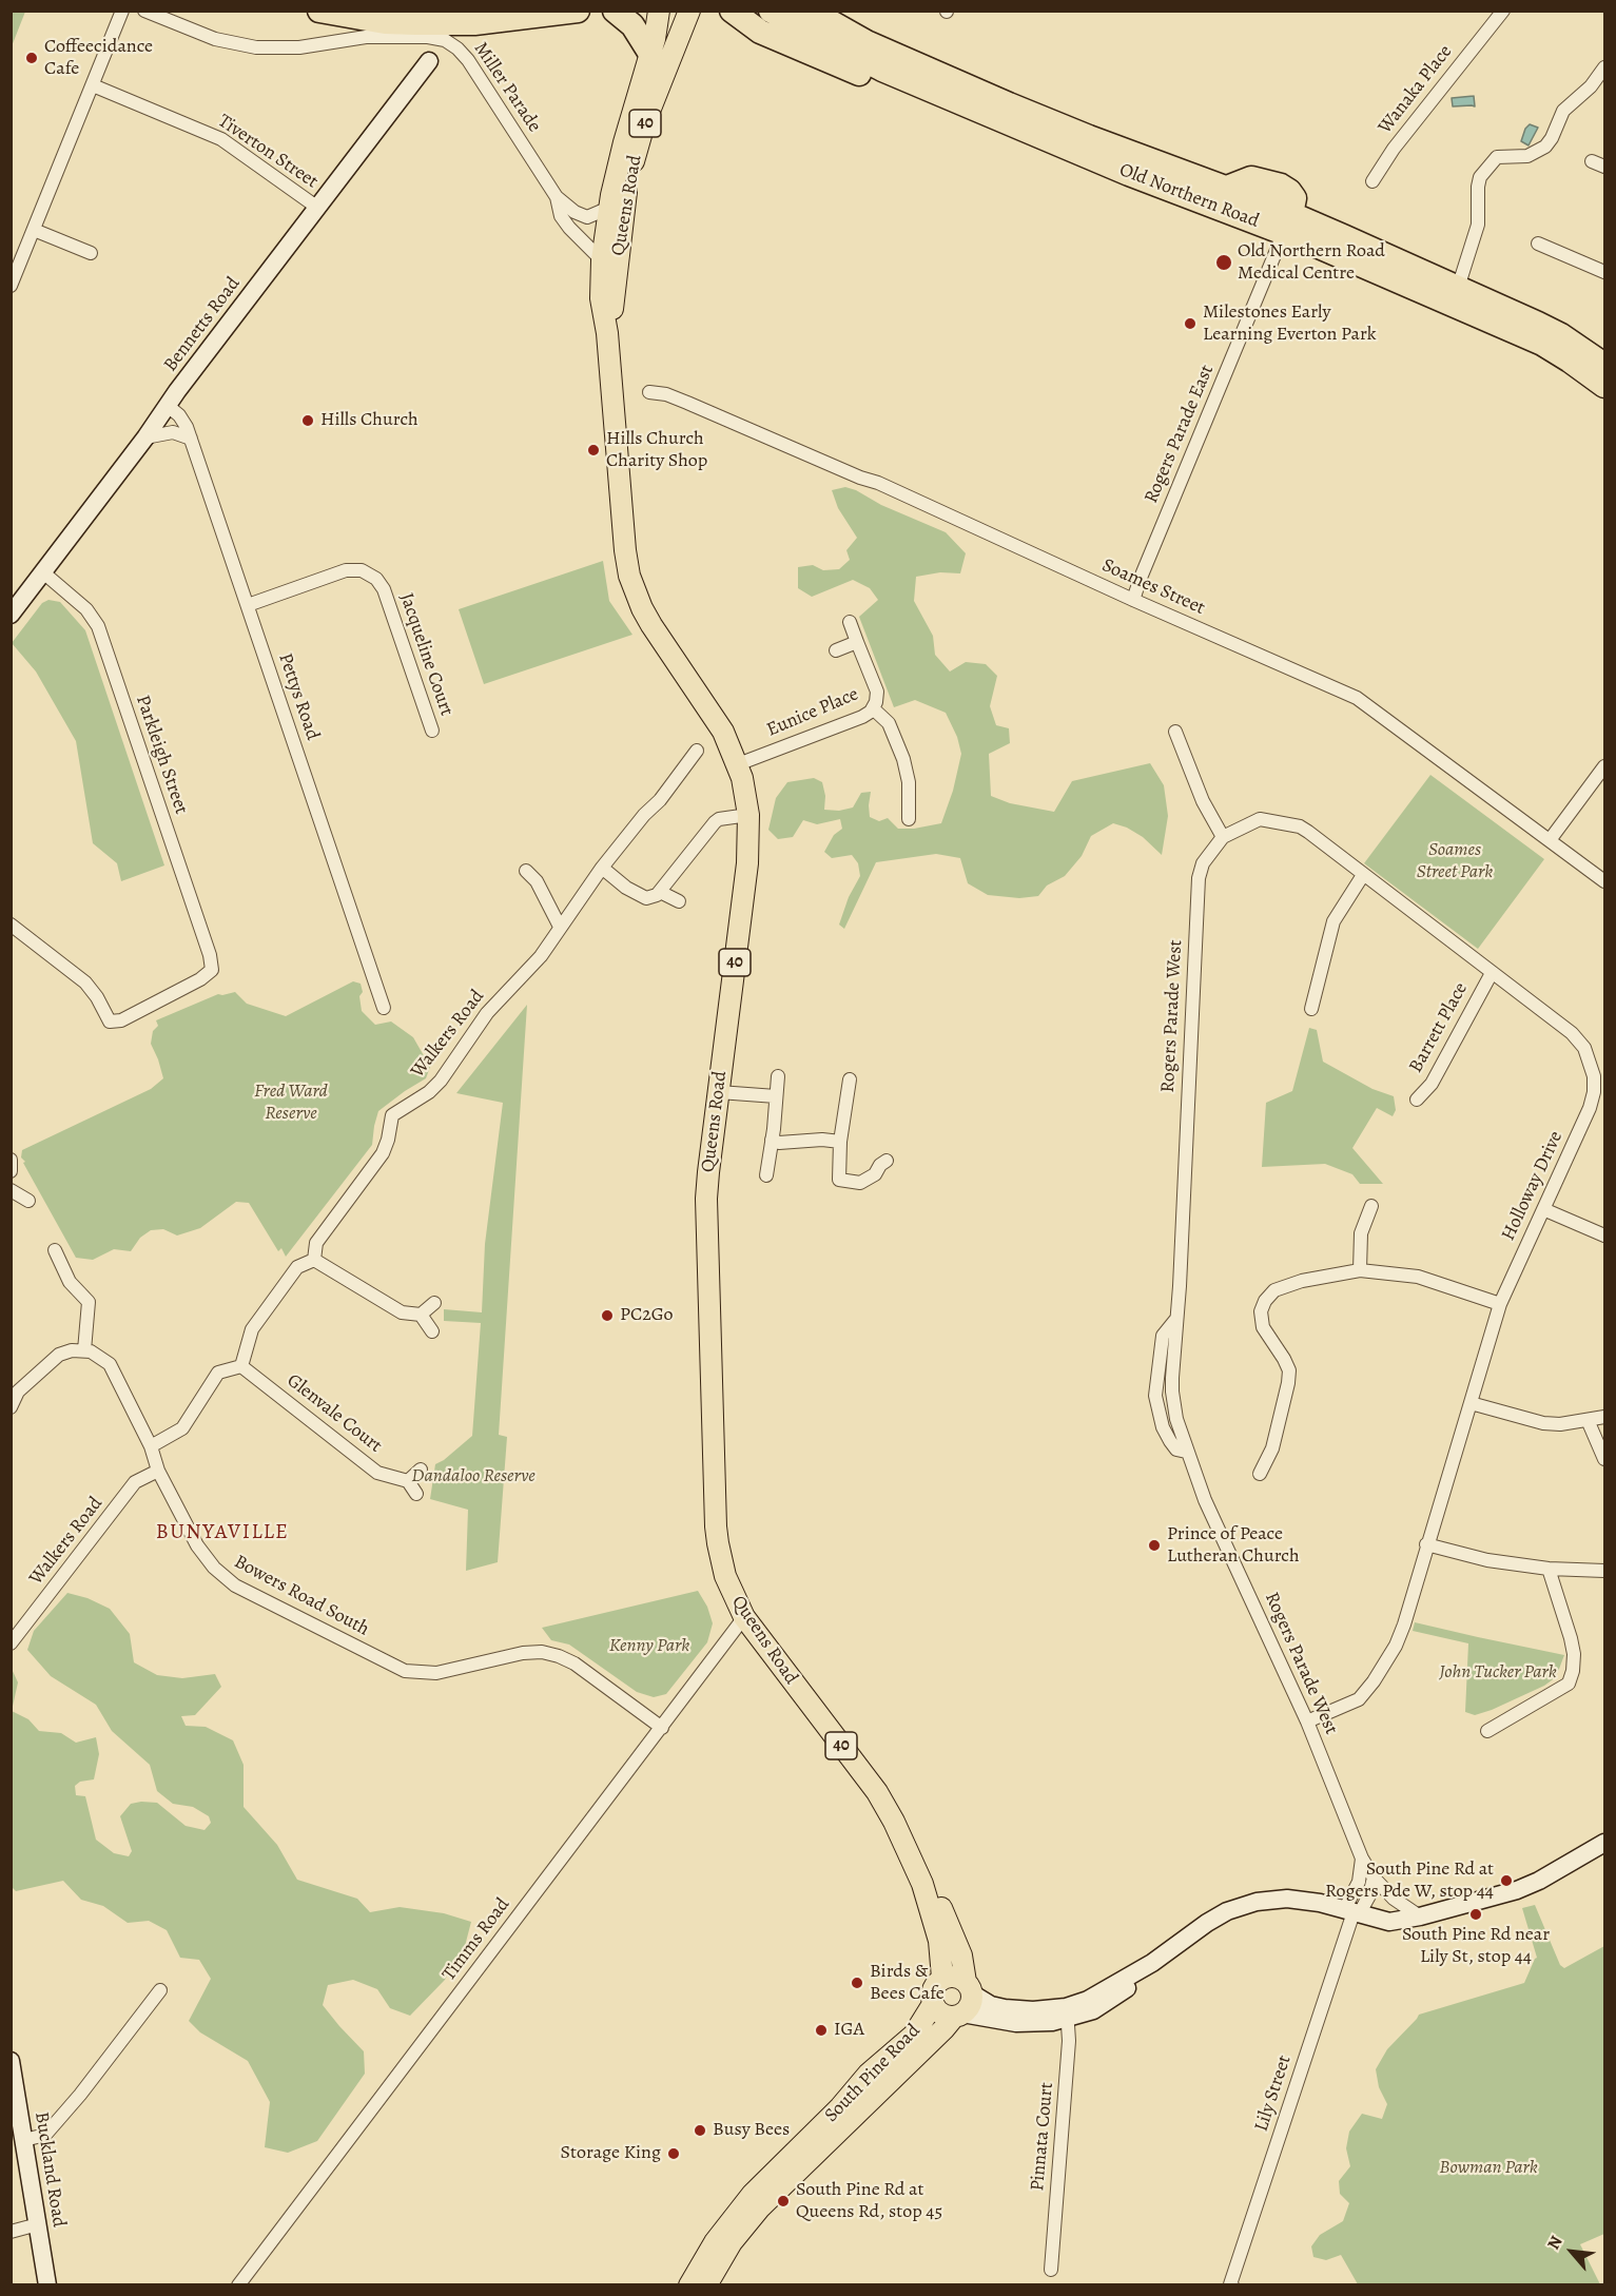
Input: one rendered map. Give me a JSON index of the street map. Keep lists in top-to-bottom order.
{
  "streets": {
    "highway": ["Old Northern Road"],
    "main road": ["40", "Queens Road", "South Pine Road"],
    "street": [
      "Miller Parade",
      "Wanaka Place",
      "Tiverton Street",
      "Bennetts Road",
      "Rogers Parade East",
      "Soames Street",
      "Jacqueline Court",
      "Pettys Road",
      "Eunice Place",
      "Parkleigh Street",
      "Rogers Parade West",
      "Barrett Place",
      "Walkers Road",
      "Holloway Drive",
      "Glenvale Court",
      "Bowers Road South",
      "Timms Road",
      "Lily Street",
      "Pinnata Court",
      "Buckland Road"
    ]
  },
  "crossings": [
    ["Miller Parade", "Queens Road"],
    ["40", "Queens Road"],
    ["40", "South Pine Road"],
    ["Tiverton Street", "Bennetts Road"],
    ["Old Northern Road", "Rogers Parade East"],
    ["Queens Road", "Eunice Place"],
    ["Queens Road", "Timms Road"],
    ["Queens Road", "South Pine Road"],
    ["Bennetts Road", "Pettys Road"],
    ["Bennetts Road", "Parkleigh Street"],
    ["Rogers Parade East", "Soames Street"],
    ["Jacqueline Court", "Pettys Road"],
    ["Rogers Parade West", "Holloway Drive"],
    ["Barrett Place", "Holloway Drive"],
    ["Walkers Road", "Bowers Road South"],
    ["Bowers Road South", "Timms Road"]
  ],
  "districts": ["BUNYAVILLE"],
  "parks": [
    "Soames Street Park",
    "Fred Ward Reserve",
    "Dandaloo Reserve",
    "Kenny Park",
    "John Tucker Park",
    "Bowman Park"
  ],
  "places": [
    "Coffeecidance Cafe",
    "Old Northern Road Medical Centre",
    "Milestones Early Learning Everton Park",
    "Hills Church",
    "Hills Church Charity Shop",
    "PC2Go",
    "Prince of Peace Lutheran Church",
    "South Pine Rd at Rogers Pde W, stop 44",
    "South Pine Rd near Lily St, stop 44",
    "Birds & Bees Cafe",
    "IGA",
    "Busy Bees",
    "Storage King",
    "South Pine Rd at Queens Rd, stop 45"
  ],
  "north": "top left"
}
